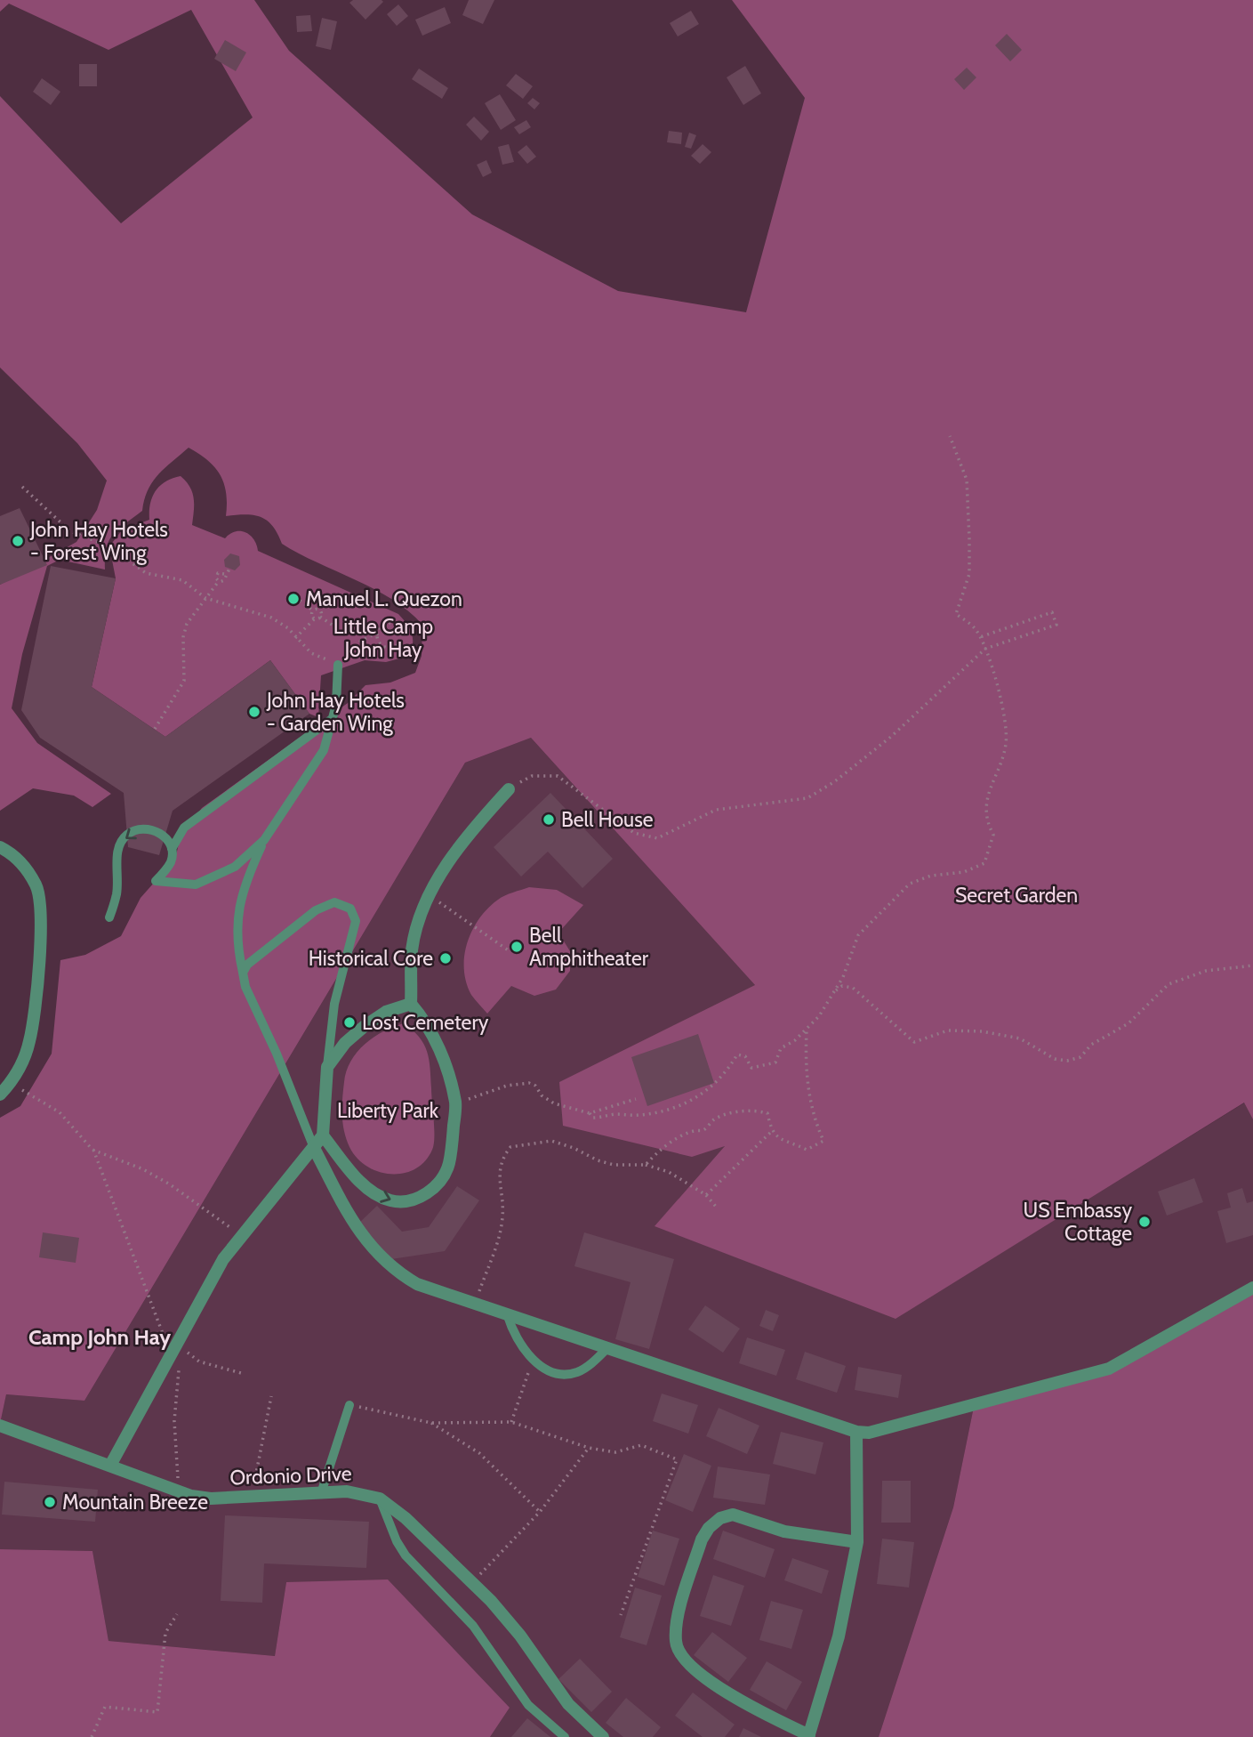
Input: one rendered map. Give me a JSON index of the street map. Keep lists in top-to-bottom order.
{
  "streets": {
    "street": ["Ordonio Drive"]
  },
  "districts": ["Camp John Hay"],
  "parks": ["Little Camp John Hay", "Secret Garden", "Liberty Park"],
  "places": [
    "John Hay Hotels - Forest Wing",
    "Manuel L. Quezon",
    "John Hay Hotels - Garden Wing",
    "Bell House",
    "Bell Amphitheater",
    "Historical Core",
    "Lost Cemetery",
    "US Embassy Cottage",
    "Mountain Breeze"
  ]
}
